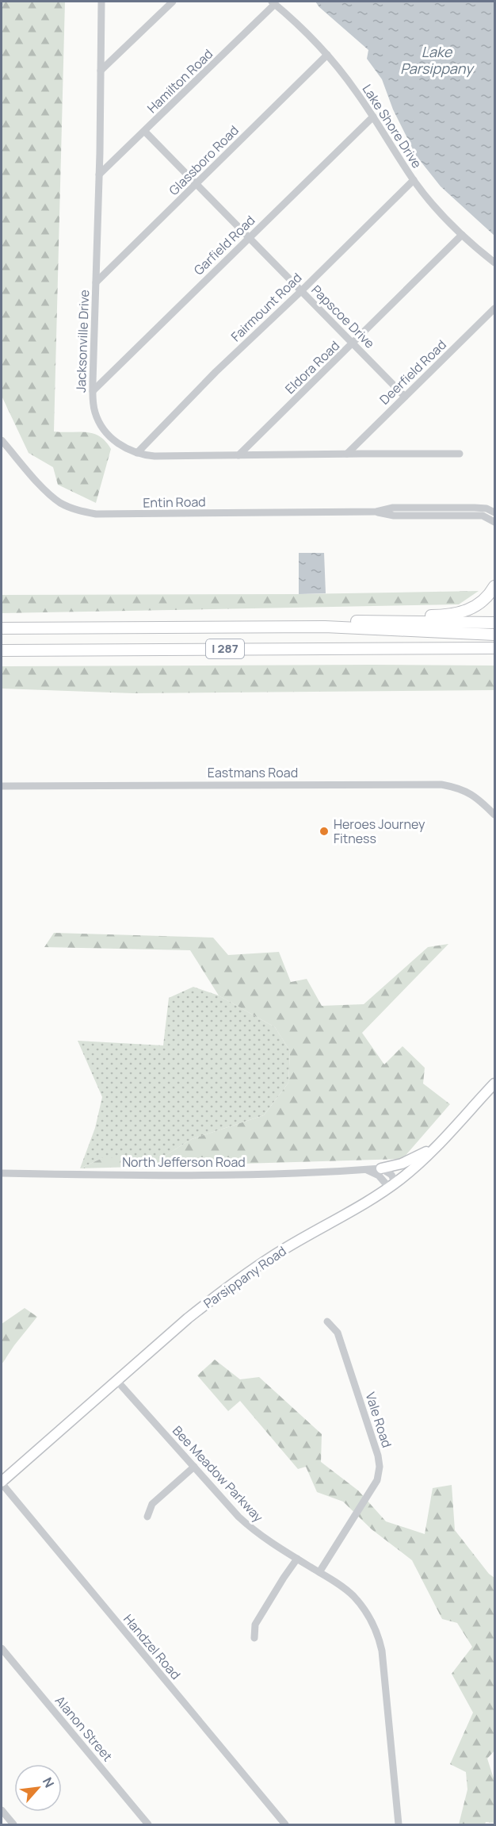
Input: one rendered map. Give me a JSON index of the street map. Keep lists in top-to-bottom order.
{
  "streets": {
    "highway": ["I 287"],
    "main road": ["Parsippany Road"],
    "street": [
      "Hamilton Road",
      "Lake Shore Drive",
      "Glassboro Road",
      "Garfield Road",
      "Fairmount Road",
      "Papscoe Drive",
      "Jacksonville Drive",
      "Eldora Road",
      "Deerfield Road",
      "Entin Road",
      "Eastmans Road",
      "North Jefferson Road",
      "Vale Road",
      "Bee Meadow Parkway",
      "Handzel Road",
      "Alanon Street"
    ]
  },
  "crossings": [
    ["Hamilton Road", "Lake Shore Drive"],
    ["Hamilton Road", "Papscoe Drive"],
    ["Hamilton Road", "Jacksonville Drive"],
    ["Lake Shore Drive", "Glassboro Road"],
    ["Lake Shore Drive", "Garfield Road"],
    ["Lake Shore Drive", "Fairmount Road"],
    ["Lake Shore Drive", "Eldora Road"],
    ["Glassboro Road", "Papscoe Drive"],
    ["Glassboro Road", "Jacksonville Drive"],
    ["Garfield Road", "Papscoe Drive"],
    ["Garfield Road", "Jacksonville Drive"],
    ["Fairmount Road", "Papscoe Drive"],
    ["Fairmount Road", "Jacksonville Drive"],
    ["Papscoe Drive", "Eldora Road"],
    ["Papscoe Drive", "Deerfield Road"],
    ["Jacksonville Drive", "Eldora Road"],
    ["Jacksonville Drive", "Deerfield Road"],
    ["Parsippany Road", "Bee Meadow Parkway"],
    ["Parsippany Road", "Handzel Road"],
    ["Vale Road", "Bee Meadow Parkway"]
  ],
  "water": ["Lake Parsippany"],
  "places": ["Heroes Journey Fitness"],
  "north": "top right"
}
